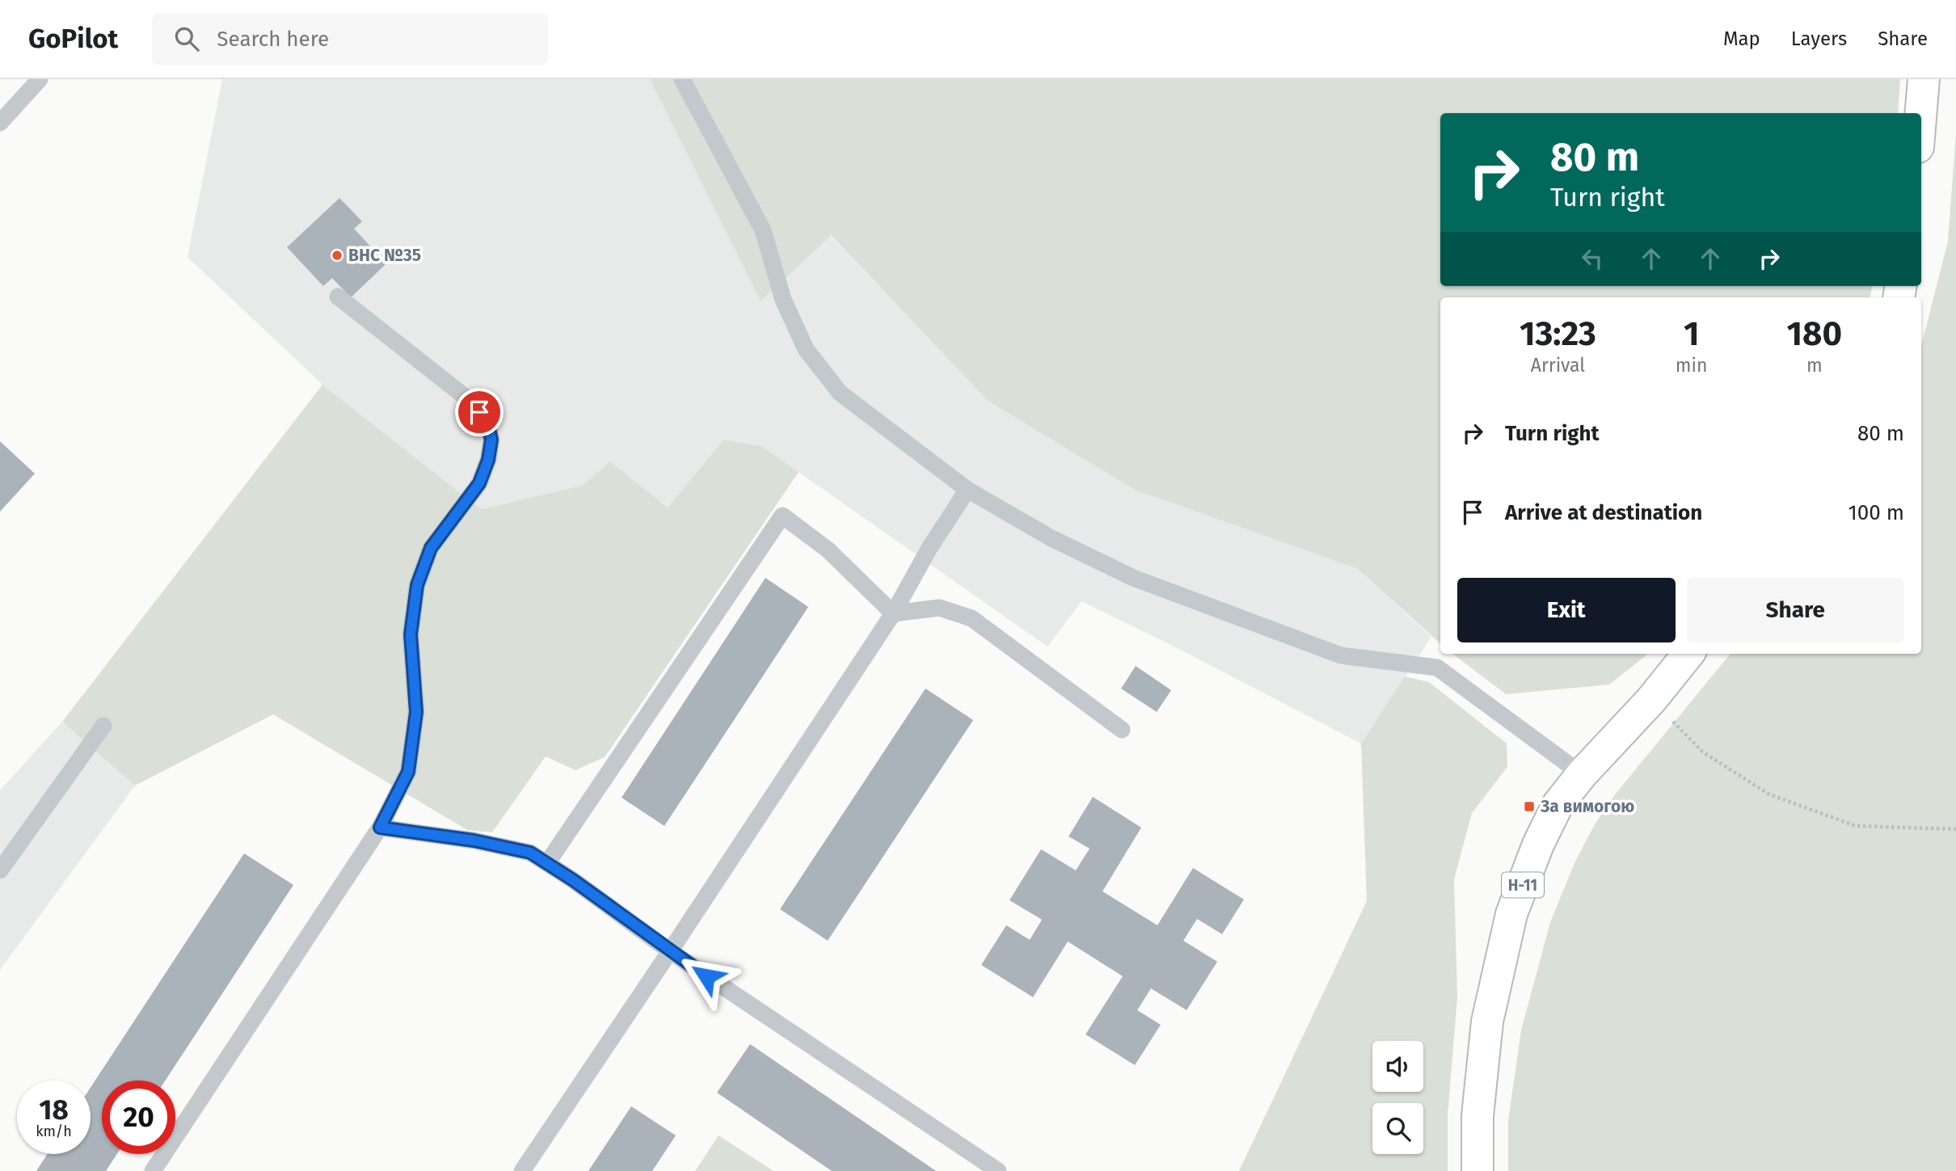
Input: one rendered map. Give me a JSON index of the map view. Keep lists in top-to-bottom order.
{
  "streets": {
    "main road": ["Н-11"]
  },
  "places": {
    "other": ["ВНС №35"],
    "transit": ["За вимогою"]
  },
  "page": {
    "header": "GoPilot",
    "search": "Search here",
    "nav": ["Map", "Layers", "Share"],
    "turn": ["80 m", "Turn right"],
    "eta": [
      "13:23",
      "Arrival",
      "1",
      "min",
      "180",
      "m"
    ],
    "list": [
      {
        "name": "Turn right",
        "value": "80 m"
      },
      {
        "name": "Arrive at destination",
        "value": "100 m"
      }
    ],
    "buttons": ["Exit", "Share"],
    "speed": "18 km/h",
    "limit": "20"
  }
}
